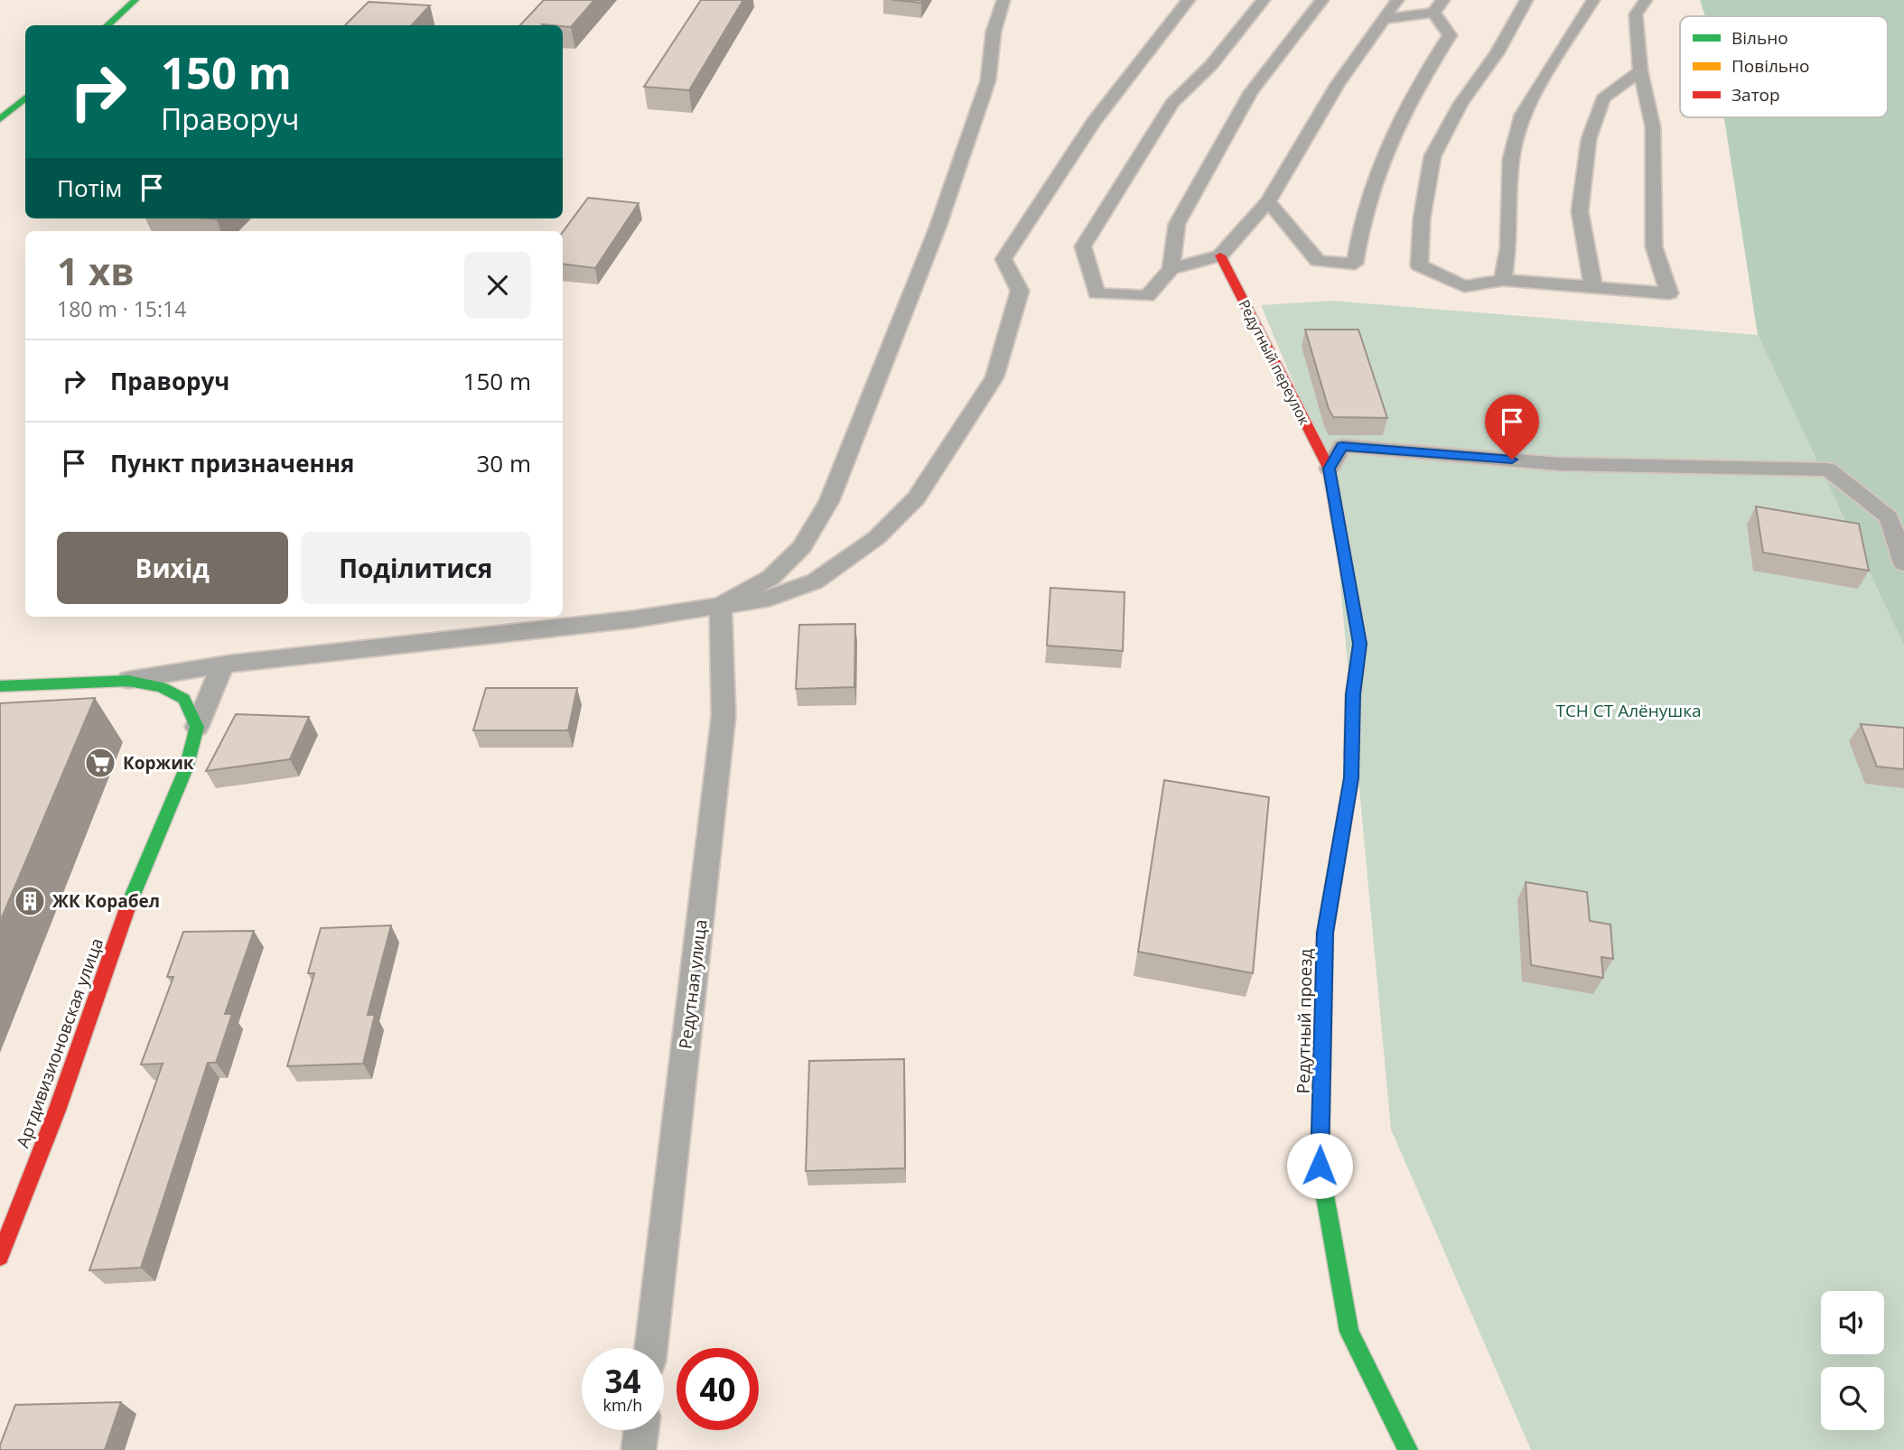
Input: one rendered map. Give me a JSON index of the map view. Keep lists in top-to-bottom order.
{
  "streets": {
    "street": ["Редутный переулок", "Редутный проезд", "Артдивизионовская улица"],
    "lane": ["Редутная улица"]
  },
  "crossings": [
    ["Редутный переулок", "Редутный проезд"]
  ],
  "parks": ["ТСН СТ Алёнушка"],
  "places": {
    "supermarket": ["Коржик"],
    "building": ["ЖК Корабел"]
  },
  "legend": ["Вільно", "Повільно", "Затор"],
  "page": {
    "turn": ["150 m", "Праворуч"],
    "then": "Потім",
    "heading": ["1 хв", "180 m · 15:14"],
    "list": [
      {
        "name": "Праворуч",
        "value": "150 m"
      },
      {
        "name": "Пункт призначення",
        "value": "30 m"
      }
    ],
    "buttons": ["Вихід", "Поділитися"],
    "speed": "34 km/h",
    "limit": "40"
  }
}
